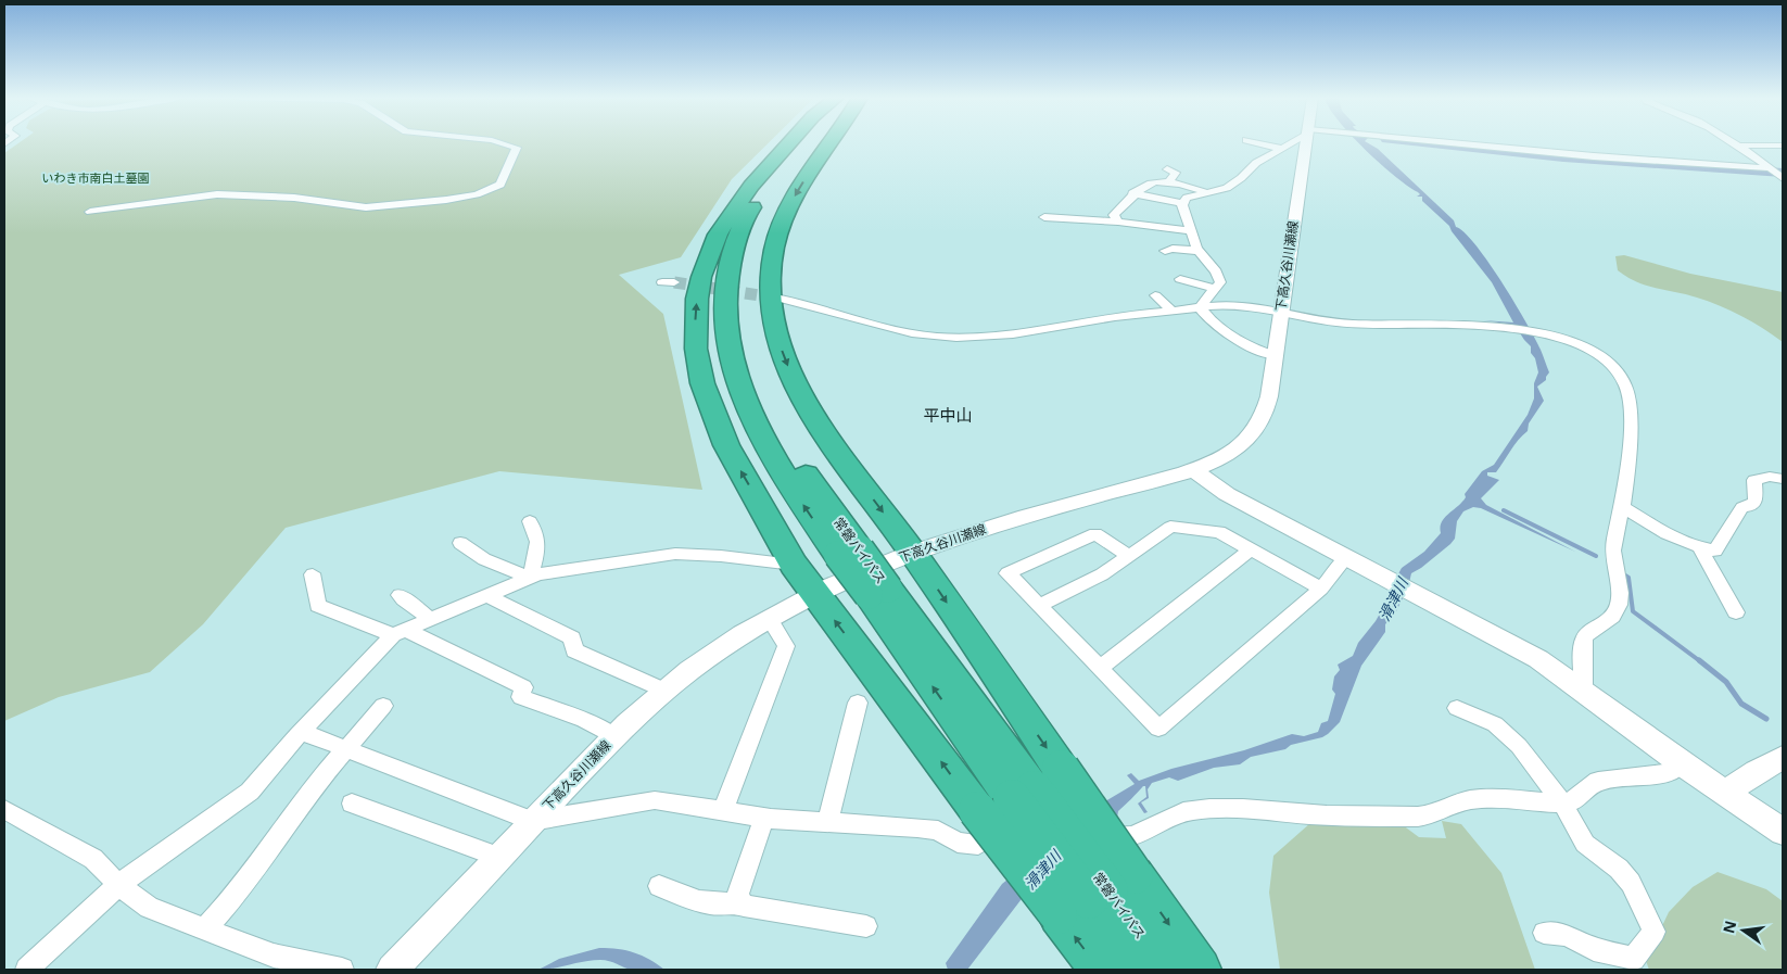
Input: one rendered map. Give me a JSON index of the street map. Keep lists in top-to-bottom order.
{
  "streets": {
    "highway": ["常磐バイパス"],
    "main road": ["下高久谷川瀬線"]
  },
  "districts": ["平中山"],
  "water": ["滑津川"],
  "parks": ["いわき市南白土墓園"],
  "north": "left"
}
